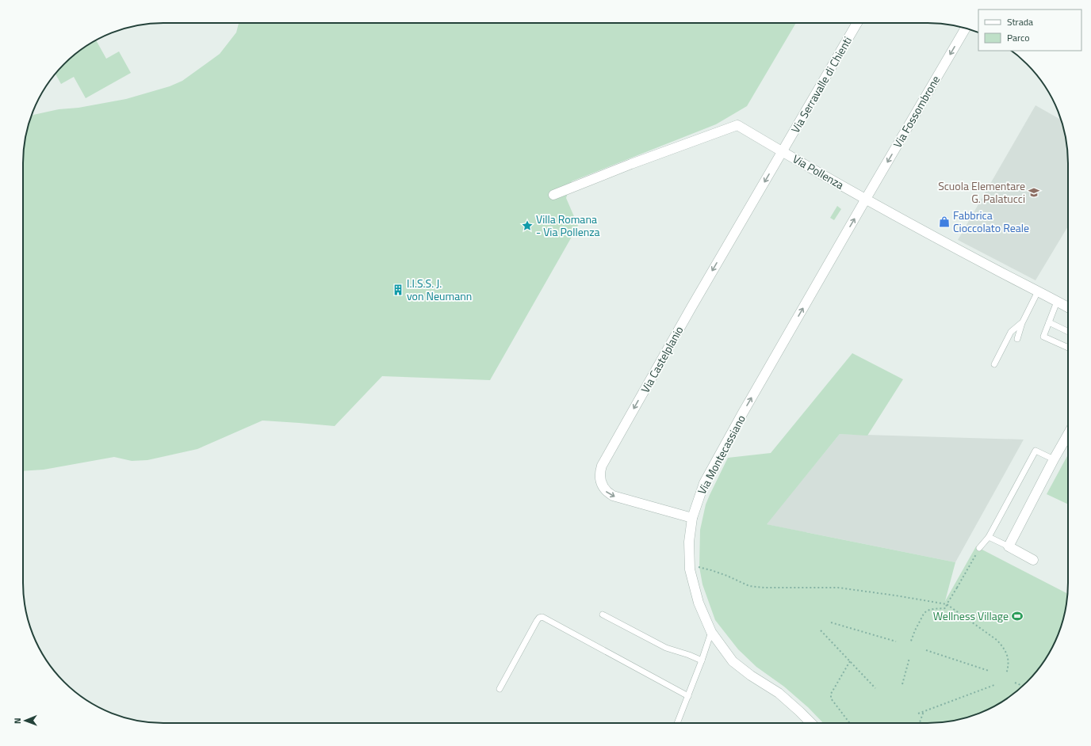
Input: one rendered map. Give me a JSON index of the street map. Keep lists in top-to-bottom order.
{
  "streets": {
    "street": [
      "Via Serravalle di Chienti",
      "Via Fossombrone",
      "Via Pollenza",
      "Via Castelplanio",
      "Via Montecassiano"
    ]
  },
  "crossings": [
    ["Via Serravalle di Chienti", "Via Pollenza"],
    ["Via Serravalle di Chienti", "Via Castelplanio"],
    ["Via Fossombrone", "Via Pollenza"],
    ["Via Fossombrone", "Via Montecassiano"],
    ["Via Pollenza", "Via Castelplanio"],
    ["Via Pollenza", "Via Montecassiano"],
    ["Via Castelplanio", "Via Montecassiano"]
  ],
  "one_way": ["Via Fossombrone", "Via Montecassiano"],
  "places": {
    "school or university": ["Scuola Elementare G. Palatucci"],
    "shop": ["Fabbrica Cioccolato Reale"],
    "place": ["Villa Romana - Via Pollenza"],
    "building": ["I.I.S.S. J. von Neumann"],
    "sports": ["Wellness Village"]
  },
  "legend": ["Strada", "Parco"],
  "north": "left"
}
